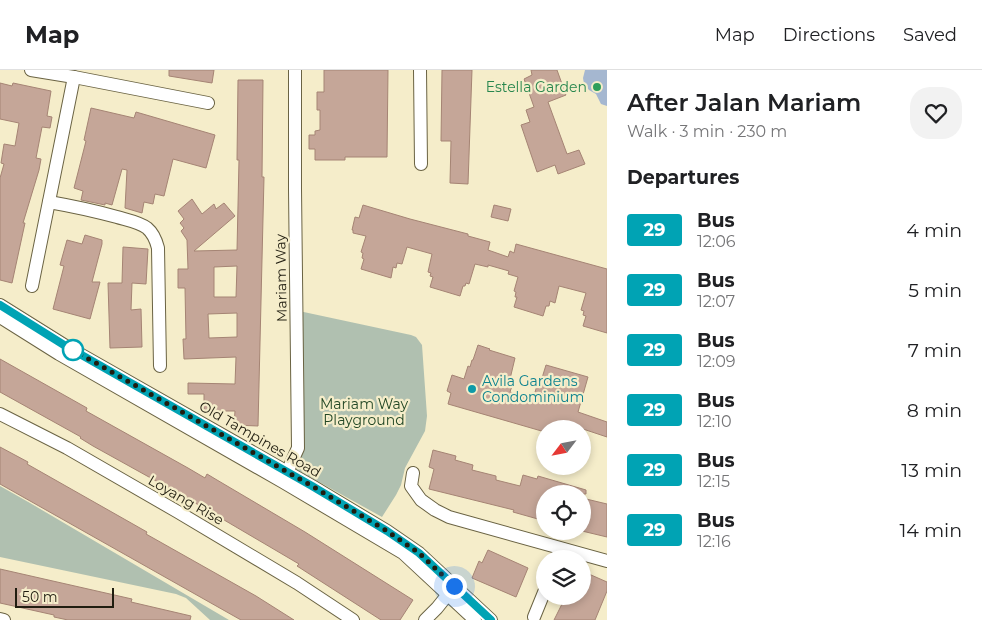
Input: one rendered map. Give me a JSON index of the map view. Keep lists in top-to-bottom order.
{
  "streets": {
    "street": ["Mariam Way", "Old Tampines Road", "Loyang Rise"]
  },
  "crossings": [
    ["Mariam Way", "Old Tampines Road"]
  ],
  "parks": ["Mariam Way Playground"],
  "places": ["Estella Garden", "Avila Gardens Condominium"],
  "lines": ["bus line 29"],
  "scale_bar": "50 m",
  "north": "bottom left",
  "page": {
    "header": "Map",
    "nav": ["Map", "Directions", "Saved"],
    "heading": [
      ["After Jalan Mariam", "Walk · 3 min · 230 m"],
      "Departures"
    ],
    "list": [
      {
        "mark": "29",
        "name": "Bus",
        "note": "12:06",
        "value": "4 min"
      },
      {
        "mark": "29",
        "name": "Bus",
        "note": "12:07",
        "value": "5 min"
      },
      {
        "mark": "29",
        "name": "Bus",
        "note": "12:09",
        "value": "7 min"
      },
      {
        "mark": "29",
        "name": "Bus",
        "note": "12:10",
        "value": "8 min"
      },
      {
        "mark": "29",
        "name": "Bus",
        "note": "12:15",
        "value": "13 min"
      },
      {
        "mark": "29",
        "name": "Bus",
        "note": "12:16",
        "value": "14 min"
      }
    ],
    "scale": "50 m"
  }
}
